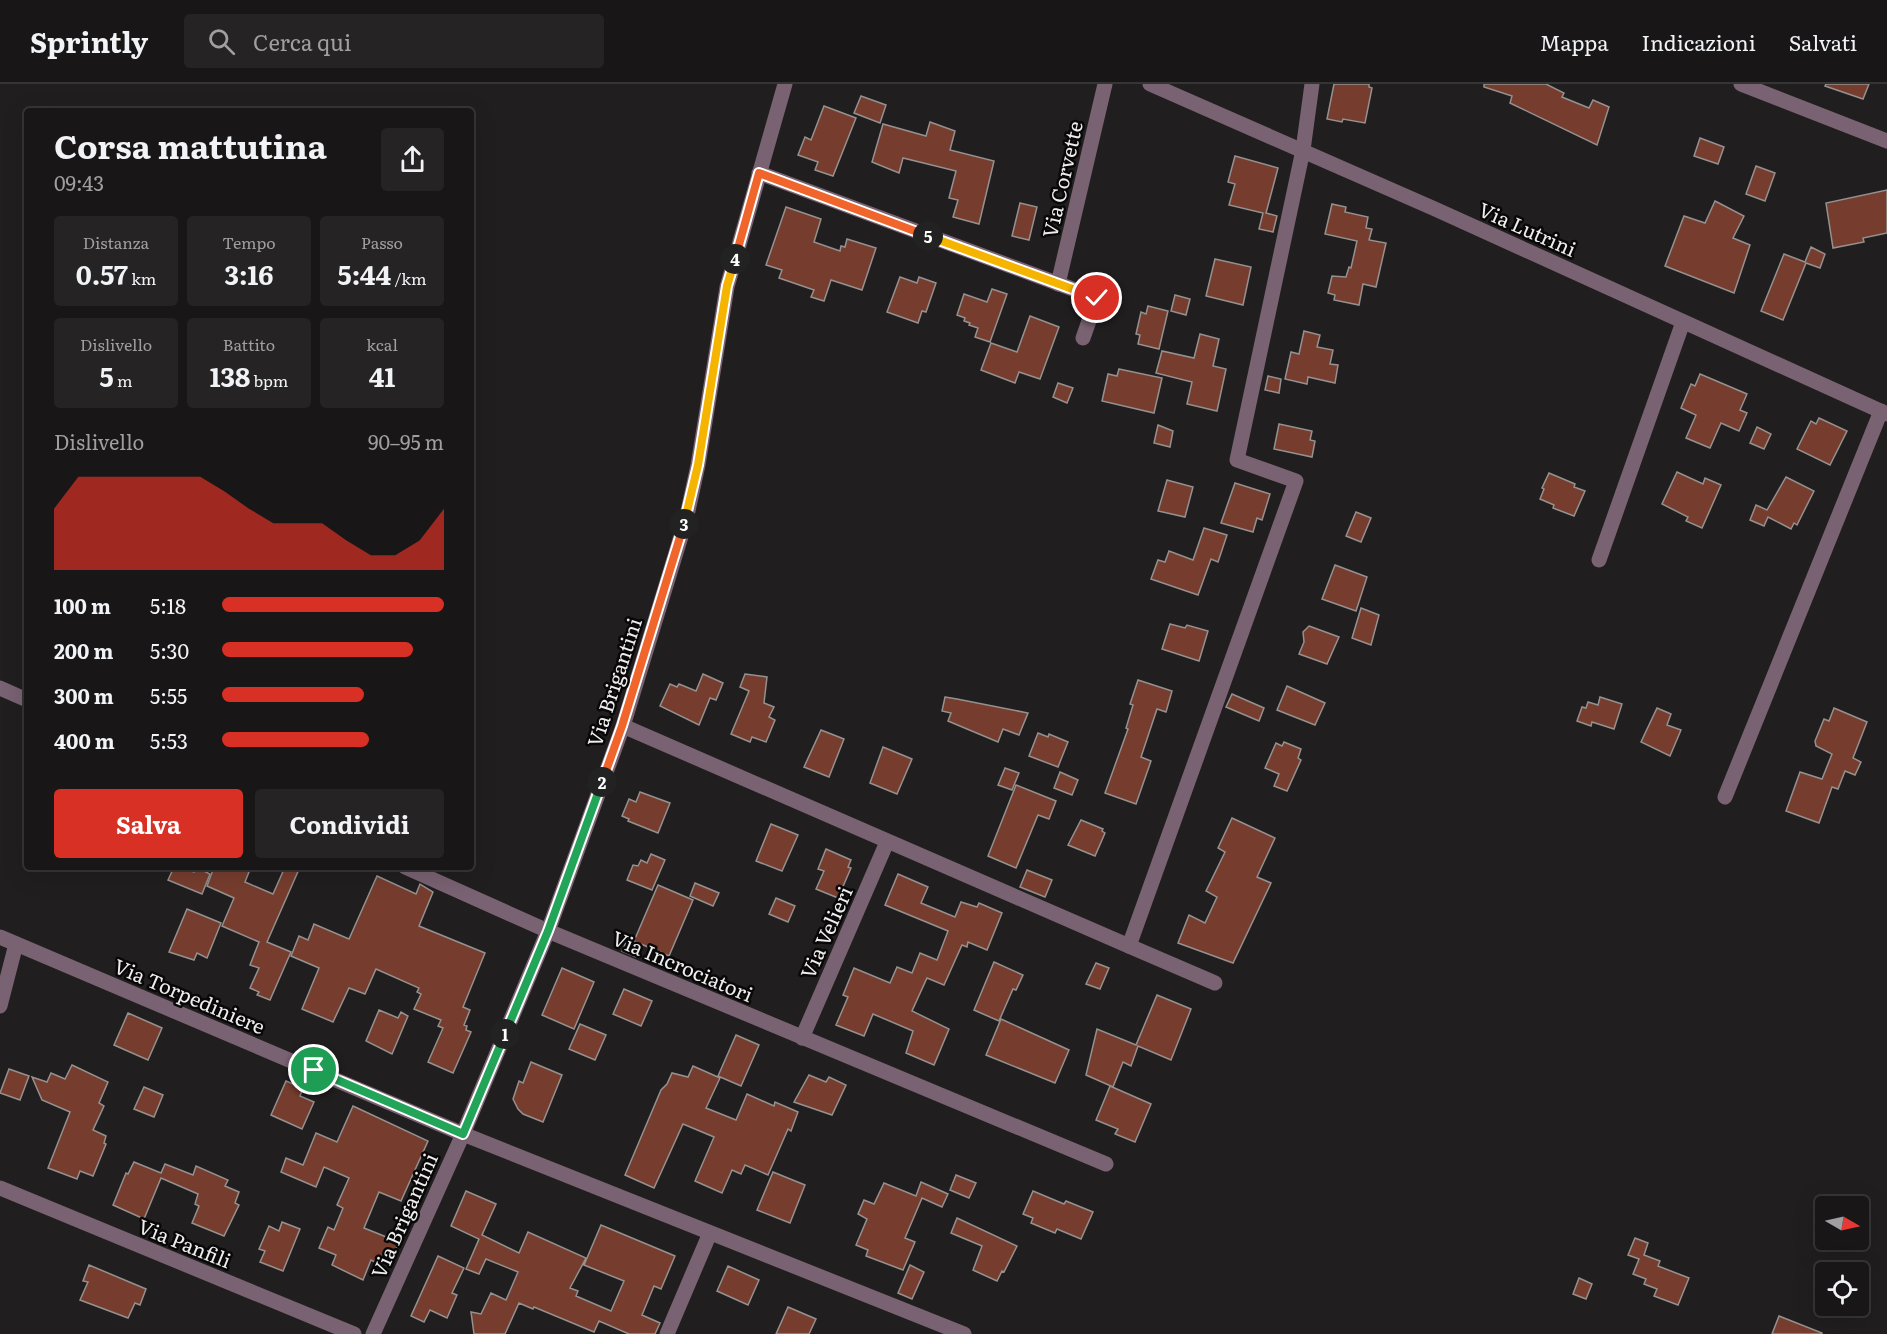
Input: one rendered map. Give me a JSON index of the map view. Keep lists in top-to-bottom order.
{
  "streets": {
    "street": [
      "Via Corvette",
      "Via Lutrini",
      "Via Brigantini",
      "Via Velieri",
      "Via Incrociatori",
      "Via Torpediniere",
      "Via Panfili"
    ]
  },
  "crossings": [
    ["Via Brigantini", "Via Incrociatori"],
    ["Via Brigantini", "Via Torpediniere"],
    ["Via Velieri", "Via Incrociatori"]
  ],
  "north": "right",
  "page": {
    "header": "Sprintly",
    "search": "Cerca qui",
    "nav": ["Mappa", "Indicazioni", "Salvati"],
    "heading": ["Corsa mattutina", "09:43"],
    "stats": [
      ["Distanza", "0.57 km"],
      ["Tempo", "3:16"],
      ["Passo", "5:44 /km"],
      ["Dislivello", "5 m"],
      ["Battito", "138 bpm"],
      ["kcal", "41"]
    ],
    "pins": [
      "5",
      "4",
      "3",
      "2",
      "1"
    ],
    "chart": ["Dislivello", "90–95 m"],
    "list": [
      {
        "name": "100 m",
        "note": "5:18"
      },
      {
        "name": "200 m",
        "note": "5:30"
      },
      {
        "name": "300 m",
        "note": "5:55"
      },
      {
        "name": "400 m",
        "note": "5:53"
      }
    ],
    "buttons": ["Salva", "Condividi"]
  }
}
